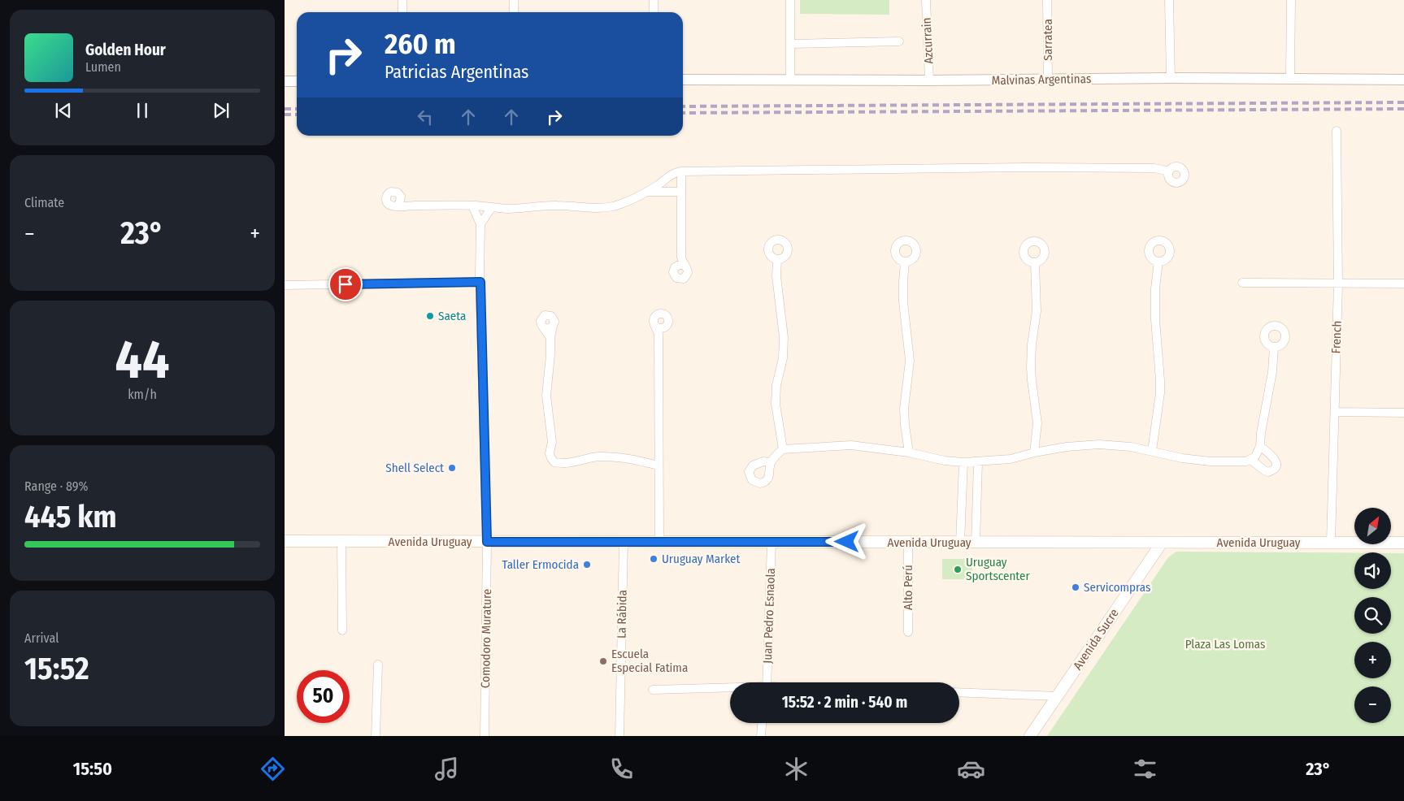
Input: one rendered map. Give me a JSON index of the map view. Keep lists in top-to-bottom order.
{
  "streets": {
    "main road": ["Avenida Uruguay", "Avenida Sucre"],
    "street": [
      "Sarratea",
      "Azcurrain",
      "Malvinas Argentinas",
      "French",
      "Alto Perú",
      "La Rábida",
      "Juan Pedro Esnaola",
      "Comodoro Murature"
    ]
  },
  "crossings": [
    ["Sarratea", "Malvinas Argentinas"],
    ["Azcurrain", "Malvinas Argentinas"],
    ["French", "Avenida Uruguay"],
    ["Avenida Uruguay", "Alto Perú"],
    ["Avenida Uruguay", "La Rábida"],
    ["Avenida Uruguay", "Juan Pedro Esnaola"],
    ["Avenida Uruguay", "Comodoro Murature"],
    ["Avenida Uruguay", "Avenida Sucre"]
  ],
  "parks": ["Plaza Las Lomas"],
  "places": [
    "Saeta",
    "Shell Select",
    "Uruguay Market",
    "Taller Ermocida",
    "Uruguay Sportscenter",
    "Servicompras",
    "Escuela Especial Fatima"
  ],
  "north": "top right",
  "page": {
    "turn": ["260 m", "Patricias Argentinas"],
    "song": ["Golden Hour", "Lumen"],
    "tile": [
      "Climate",
      ["44", "km/h"],
      ["Range · 89%", "445 km"],
      ["Arrival", "15:52"]
    ],
    "heat": ["−", "23°", "+"],
    "map_buttons": ["+", "−"],
    "limit": "50",
    "trip": "15:52 · 2 min · 540 m",
    "tabs": ["15:50", "23°"]
  }
}
